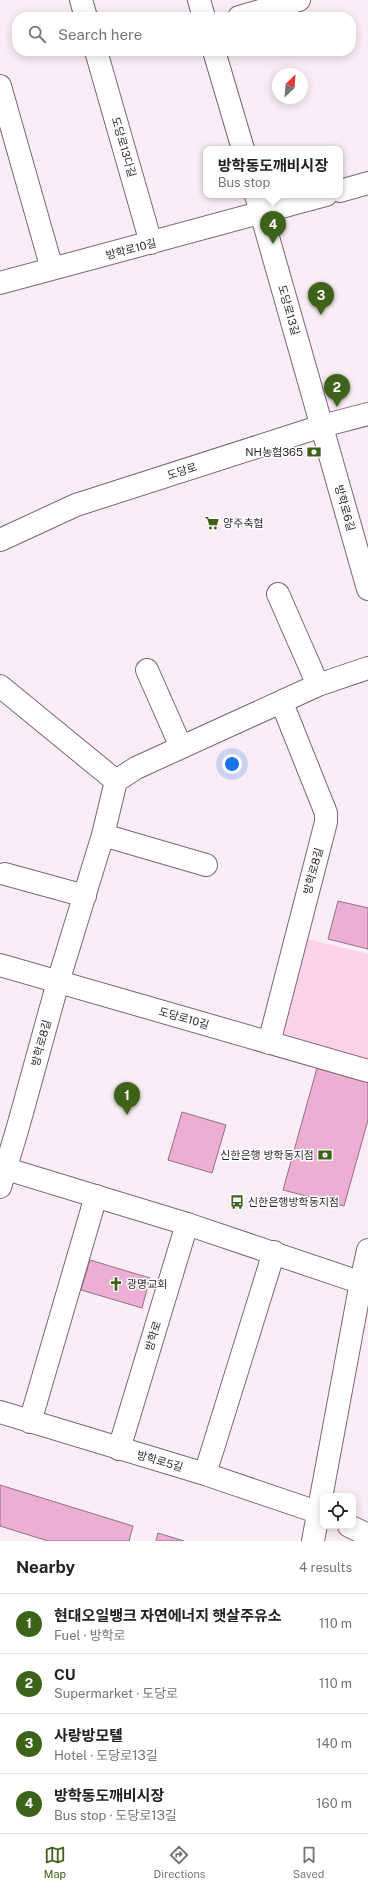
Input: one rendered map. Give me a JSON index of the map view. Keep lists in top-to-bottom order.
{
  "streets": {
    "street": [
      "도당로13다길",
      "방학로10길",
      "도당로13길",
      "도당로",
      "방학로6길",
      "방학로8길",
      "도당로10길",
      "방학로",
      "방학로5길"
    ]
  },
  "crossings": [
    ["도당로13다길", "방학로10길"],
    ["방학로10길", "도당로13길"],
    ["도당로13길", "도당로"],
    ["도당로13길", "방학로6길"],
    ["도당로", "방학로6길"],
    ["방학로8길", "도당로10길"],
    ["방학로", "방학로5길"]
  ],
  "places": {
    "bank": ["NH농협365", "신한은행 방학동지점"],
    "supermarket": ["양주축협"],
    "bus stop": ["신한은행방학동지점"],
    "church": ["광명교회"]
  },
  "north": "top right",
  "page": {
    "search": "Search here",
    "popup": ["방학동도깨비시장", "Bus stop"],
    "pins": [
      "4",
      "3",
      "2",
      "1"
    ],
    "heading": ["Nearby", "4 results"],
    "list": [
      {
        "mark": "1",
        "name": "현대오일뱅크 자연에너지 햇살주유소",
        "note": "Fuel · 방학로",
        "value": "110 m"
      },
      {
        "mark": "2",
        "name": "CU",
        "note": "Supermarket · 도당로",
        "value": "110 m"
      },
      {
        "mark": "3",
        "name": "사랑방모텔",
        "note": "Hotel · 도당로13길",
        "value": "140 m"
      },
      {
        "mark": "4",
        "name": "방학동도깨비시장",
        "note": "Bus stop · 도당로13길",
        "value": "160 m"
      }
    ],
    "nav": ["Map", "Directions", "Saved"]
  }
}
